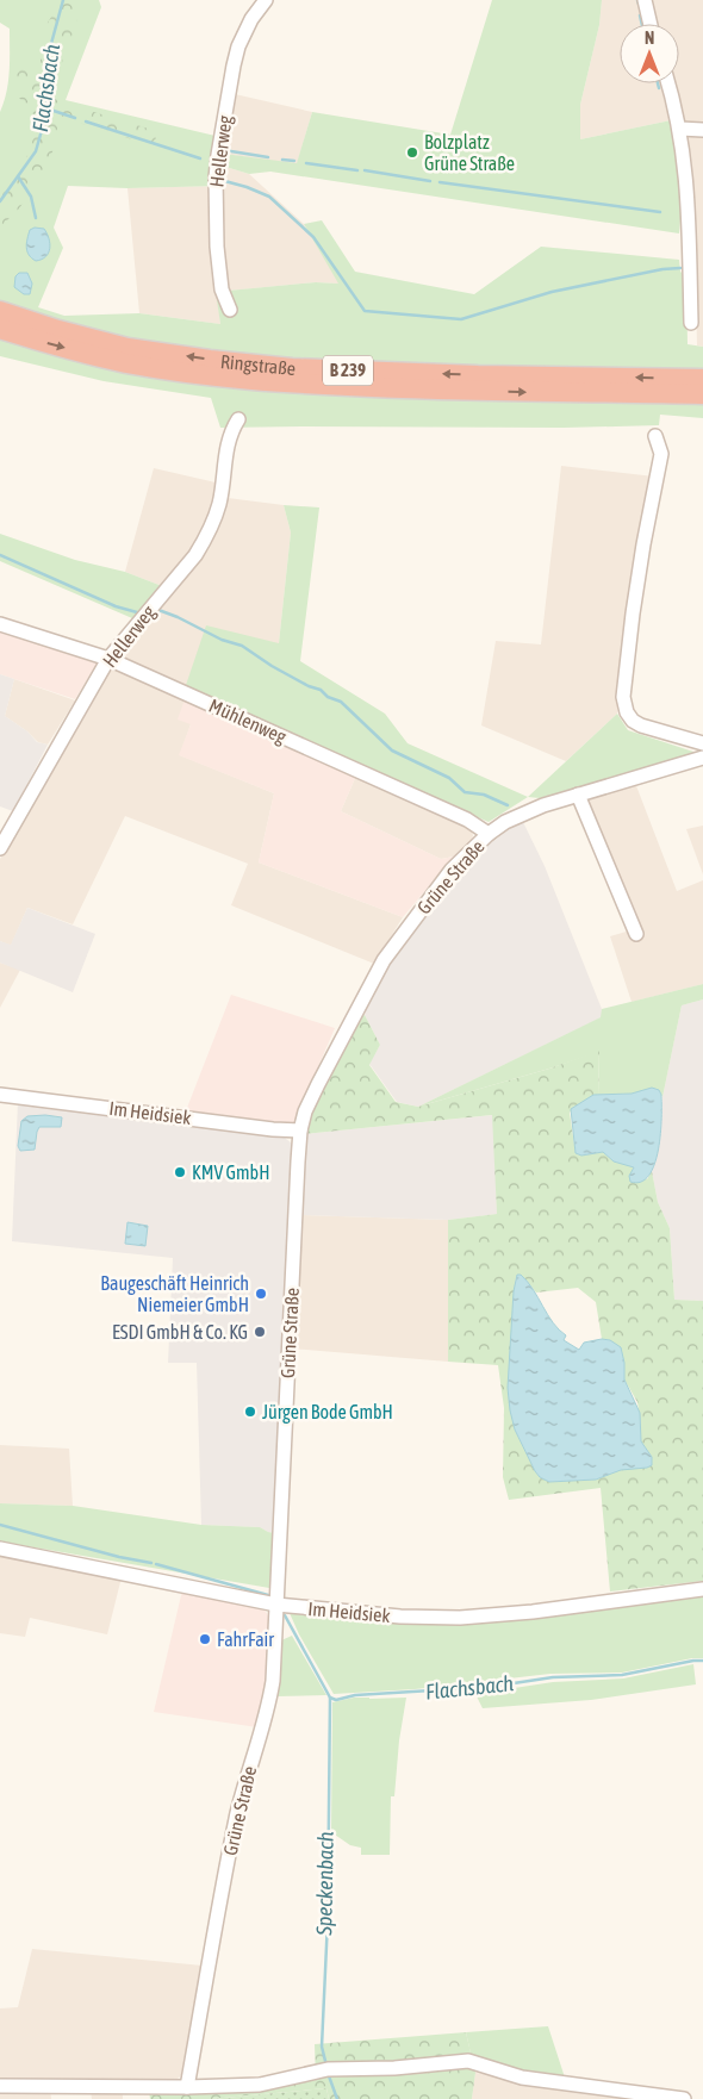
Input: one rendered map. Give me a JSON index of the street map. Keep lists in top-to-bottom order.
{
  "streets": {
    "highway": ["Ringstraße", "B 239"],
    "street": [
      "Hellerweg",
      "Mühlenweg",
      "Grüne Straße",
      "Im Heidsiek"
    ]
  },
  "crossings": [
    ["Hellerweg", "Mühlenweg"],
    ["Mühlenweg", "Grüne Straße"],
    ["Grüne Straße", "Im Heidsiek"]
  ],
  "water": ["Flachsbach", "Speckenbach"],
  "places": [
    "Bolzplatz Grüne Straße",
    "KMV GmbH",
    "Baugeschäft Heinrich Niemeier GmbH",
    "ESDI GmbH & Co. KG",
    "Jürgen Bode GmbH",
    "FahrFair"
  ],
  "north": "top"
}
